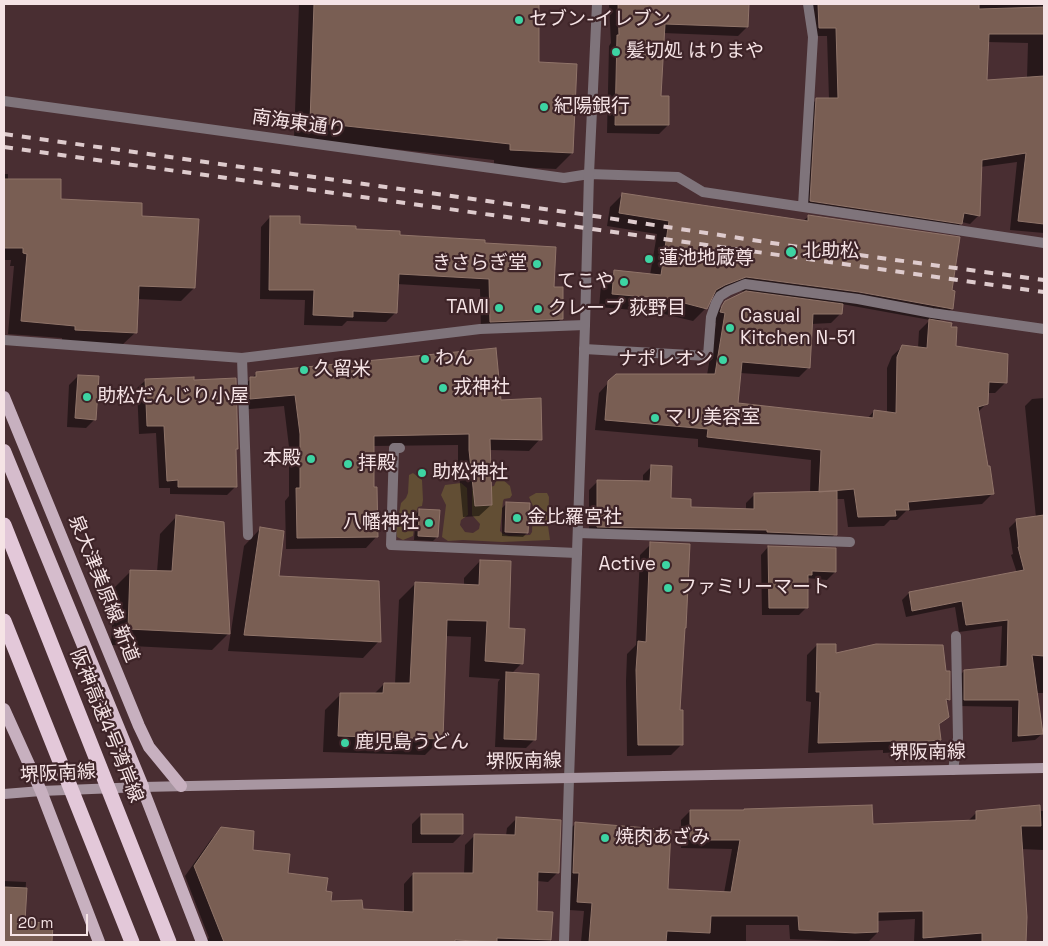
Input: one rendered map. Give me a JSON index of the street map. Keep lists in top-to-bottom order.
{
  "streets": {
    "highway": ["阪神高速4号湾岸線"],
    "main road": ["泉大津美原線 新道", "堺阪南線"],
    "street": ["南海東通り"]
  },
  "crossings": [
    ["泉大津美原線 新道", "堺阪南線"]
  ],
  "places": [
    "セブン-イレブン",
    "髪切処 はりまや",
    "紀陽銀行",
    "北助松",
    "蓮池地蔵尊",
    "きさらぎ堂",
    "てこや",
    "TAMI",
    "クレープ 荻野目",
    "Casual Kitchen N-51",
    "わん",
    "ナポレオン",
    "久留米",
    "戎神社",
    "助松だんじり小屋",
    "マリ美容室",
    "本殿",
    "拝殿",
    "助松神社",
    "金比羅宮社",
    "八幡神社",
    "Active",
    "ファミリーマート",
    "鹿児島うどん",
    "焼肉あざみ"
  ],
  "scale_bar": "20 m"
}
